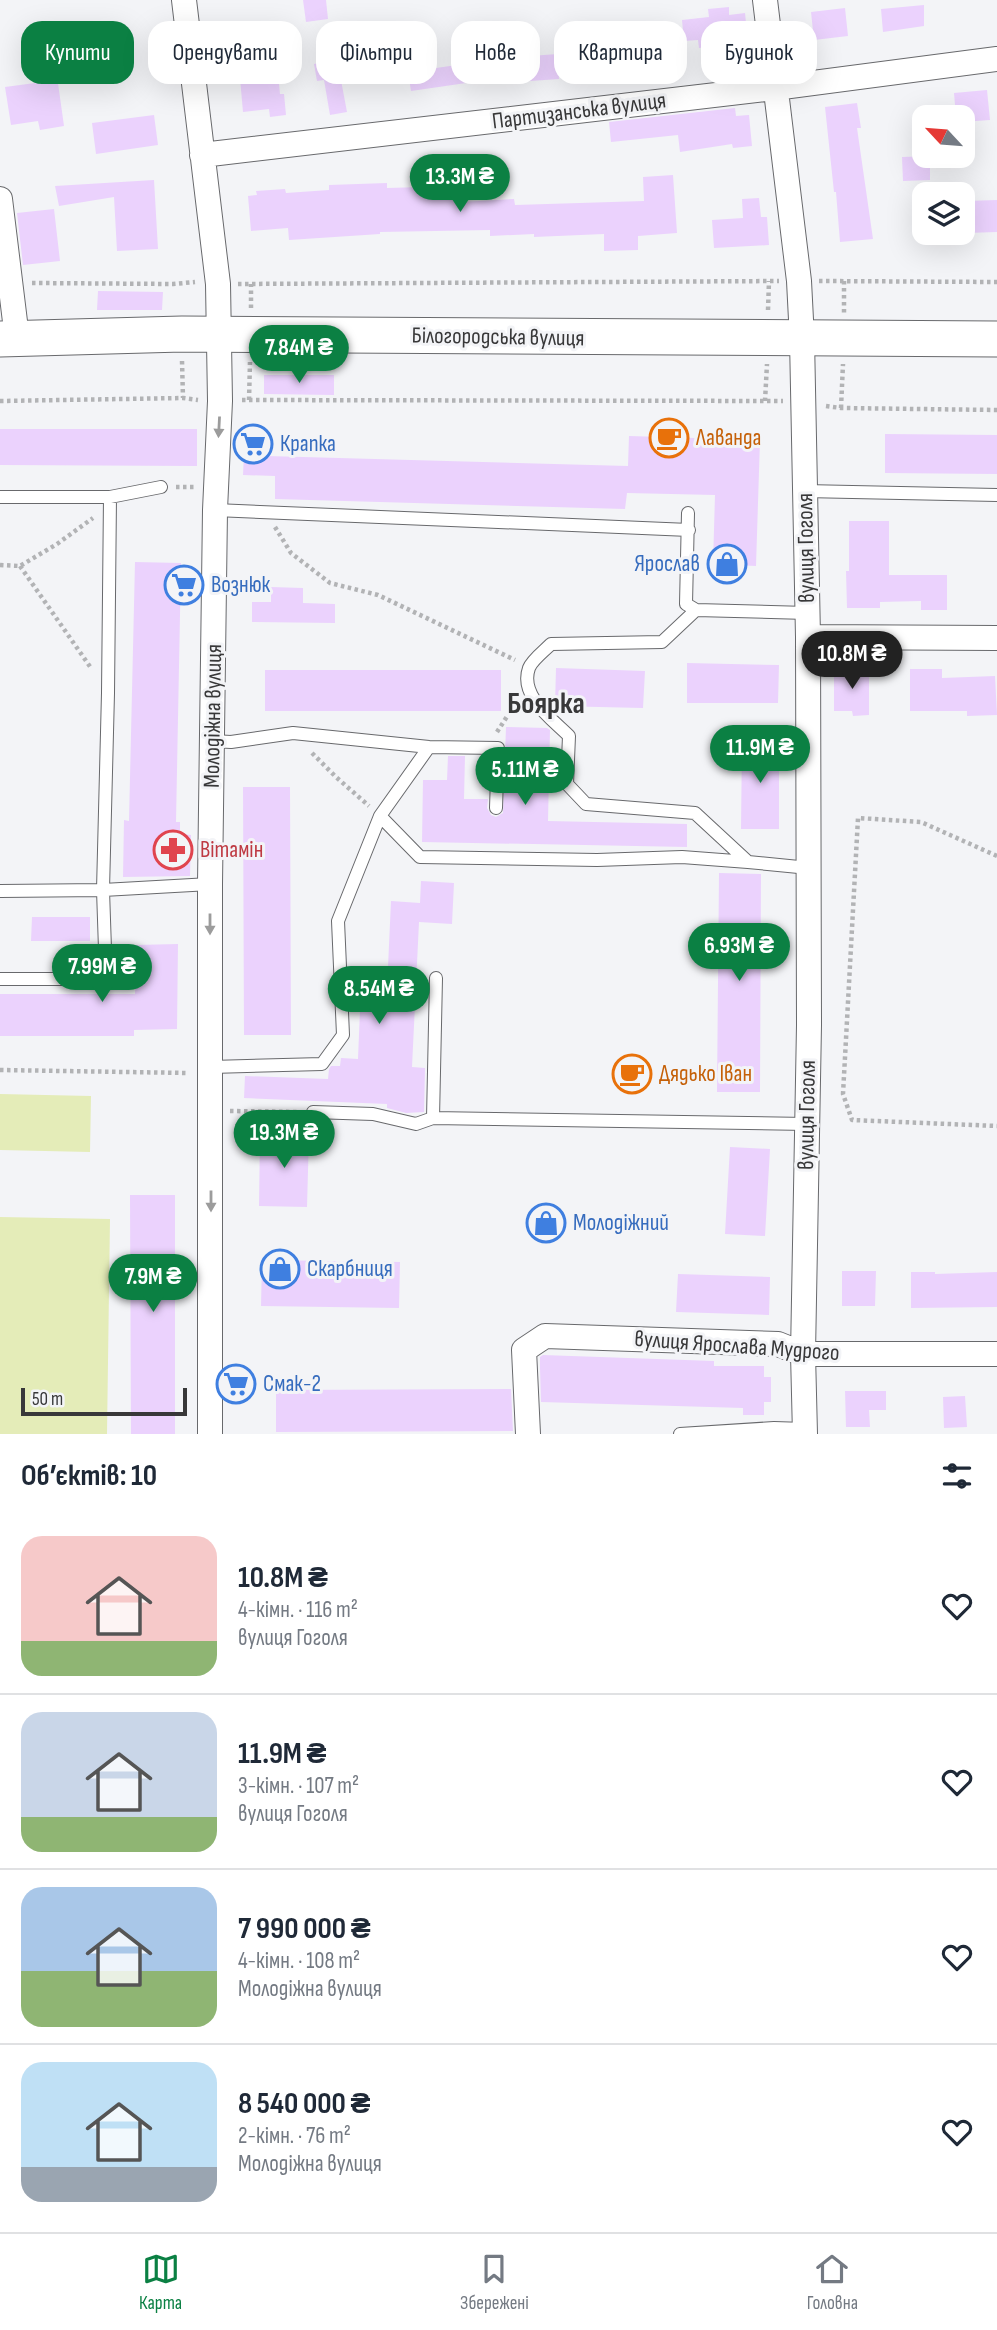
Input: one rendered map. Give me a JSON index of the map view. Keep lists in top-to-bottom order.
{
  "streets": {
    "street": [
      "Партизанська вулиця",
      "Білогородська вулиця",
      "вулиця Гоголя",
      "Молодіжна вулиця",
      "вулиця Ярослава Мудрого"
    ]
  },
  "crossings": [
    ["Партизанська вулиця", "вулиця Гоголя"],
    ["Партизанська вулиця", "Молодіжна вулиця"],
    ["Білогородська вулиця", "вулиця Гоголя"],
    ["Білогородська вулиця", "Молодіжна вулиця"],
    ["вулиця Гоголя", "вулиця Ярослава Мудрого"]
  ],
  "one_way": ["Молодіжна вулиця"],
  "districts": ["Боярка"],
  "places": {
    "cafe": ["Лаванда", "Дядько Іван"],
    "supermarket": ["Крапка", "Вознюк", "Смак-2"],
    "shop": ["Ярослав", "Молодіжний", "Скарбниця"],
    "pharmacy": ["Вітамін"]
  },
  "scale_bar": "50 m",
  "north": "top left",
  "page": {
    "chip": [
      "Купити",
      "Орендувати",
      "Фільтри",
      "Нове",
      "Квартира",
      "Будинок"
    ],
    "price": [
      "13.3M ₴",
      "7.84M ₴",
      "10.8M ₴",
      "11.9M ₴",
      "5.11M ₴",
      "6.93M ₴",
      "7.99M ₴",
      "8.54M ₴",
      "19.3M ₴",
      "7.9M ₴"
    ],
    "scale": "50 m",
    "heading": "Об’єктів: 10",
    "list": [
      {
        "name": "10.8M ₴",
        "note": "4-кімн. · 116 m² · вулиця Гоголя"
      },
      {
        "name": "11.9M ₴",
        "note": "3-кімн. · 107 m² · вулиця Гоголя"
      },
      {
        "name": "7 990 000 ₴",
        "note": "4-кімн. · 108 m² · Молодіжна вулиця"
      },
      {
        "name": "8 540 000 ₴",
        "note": "2-кімн. · 76 m² · Молодіжна вулиця"
      }
    ],
    "tabs": ["Карта", "Збережені", "Головна"]
  }
}
